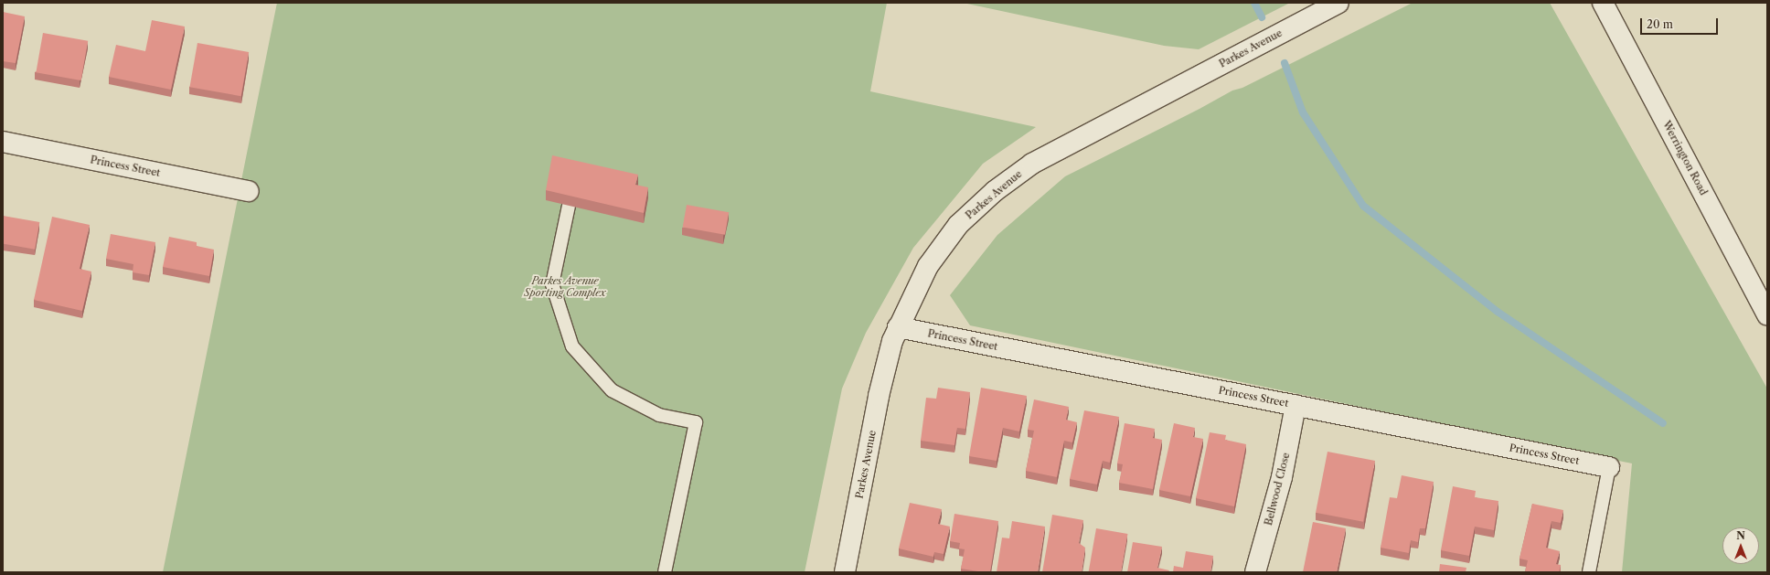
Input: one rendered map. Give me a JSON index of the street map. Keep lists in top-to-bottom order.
{
  "streets": {
    "street": [
      "Parkes Avenue",
      "Werrington Road",
      "Princess Street",
      "Bellwood Close"
    ]
  },
  "crossings": [
    ["Parkes Avenue", "Princess Street"],
    ["Princess Street", "Bellwood Close"]
  ],
  "parks": ["Parkes Avenue Sporting Complex"],
  "scale_bar": "20 m",
  "north": "top"
}
